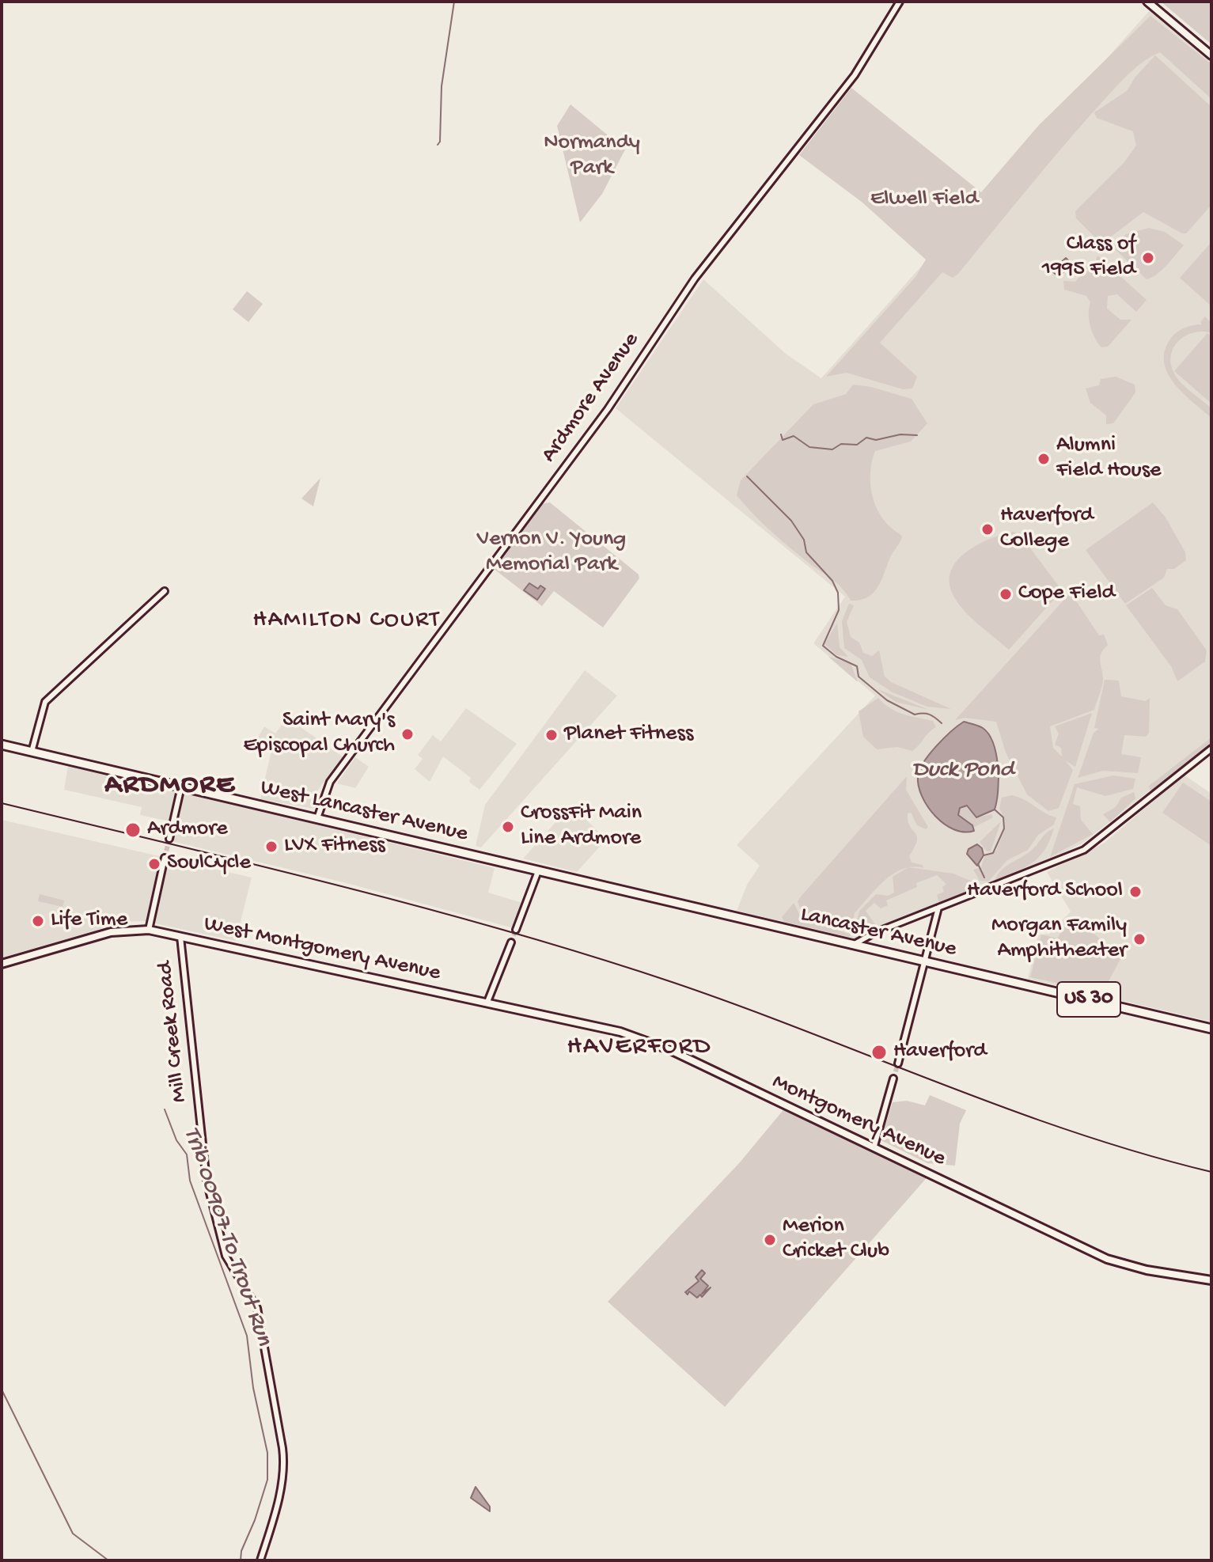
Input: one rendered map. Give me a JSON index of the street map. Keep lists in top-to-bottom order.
{
  "streets": {
    "highway": ["West Lancaster Avenue", "Lancaster Avenue", "US 30"],
    "main road": ["West Montgomery Avenue", "Montgomery Avenue"],
    "street": ["Ardmore Avenue", "Mill Creek Road"]
  },
  "crossings": [
    ["Ardmore Avenue", "West Lancaster Avenue"],
    ["West Lancaster Avenue", "Lancaster Avenue"],
    ["West Lancaster Avenue", "US 30"],
    ["West Montgomery Avenue", "Mill Creek Road"],
    ["West Montgomery Avenue", "Montgomery Avenue"]
  ],
  "districts": ["HAMILTON COURT", "ARDMORE", "HAVERFORD"],
  "water": ["Duck Pond", "Trib 00907 To Trout Run"],
  "parks": ["Normandy Park", "Elwell Field", "Vernon V. Young Memorial Park"],
  "places": [
    "Class of 1995 Field",
    "Alumni Field House",
    "Haverford College",
    "Cope Field",
    "Saint Mary's Episcopal Church",
    "Planet Fitness",
    "CrossFit Main Line Ardmore",
    "Ardmore",
    "LVX Fitness",
    "SoulCycle",
    "Haverford School",
    "Life Time",
    "Morgan Family Amphitheater",
    "Haverford",
    "Merion Cricket Club"
  ]
}
